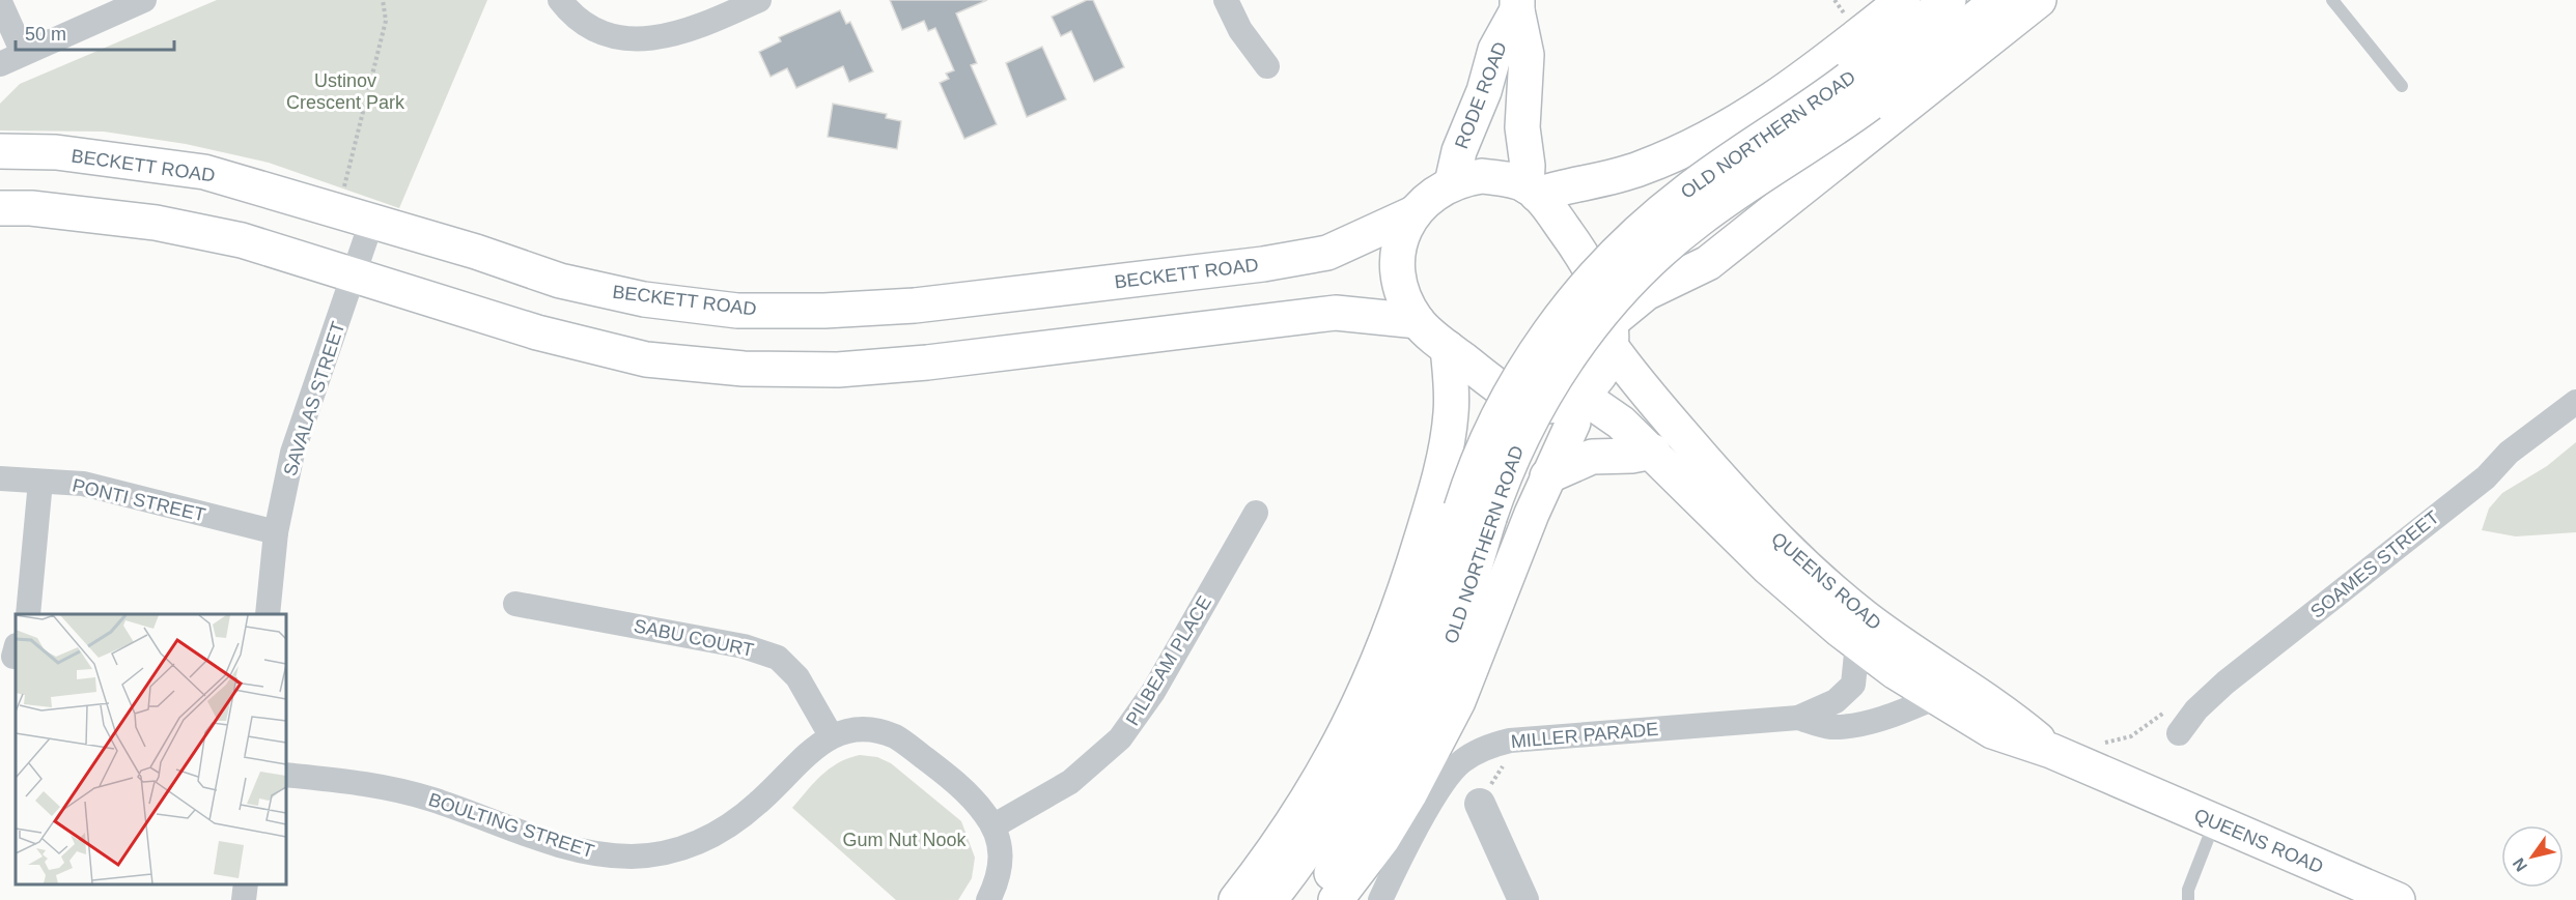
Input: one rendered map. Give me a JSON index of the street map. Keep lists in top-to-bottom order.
{
  "streets": {
    "main road": [
      "RODE ROAD",
      "OLD NORTHERN ROAD",
      "BECKETT ROAD",
      "QUEENS ROAD"
    ],
    "street": [
      "SAVALAS STREET",
      "PONTI STREET",
      "SOAMES STREET",
      "SABU COURT",
      "PILBEAM PLACE",
      "MILLER PARADE",
      "BOULTING STREET"
    ]
  },
  "crossings": [
    ["RODE ROAD", "BECKETT ROAD"],
    ["RODE ROAD", "QUEENS ROAD"],
    ["BECKETT ROAD", "SAVALAS STREET"],
    ["BECKETT ROAD", "QUEENS ROAD"],
    ["SAVALAS STREET", "PONTI STREET"],
    ["QUEENS ROAD", "MILLER PARADE"],
    ["SABU COURT", "BOULTING STREET"],
    ["PILBEAM PLACE", "BOULTING STREET"]
  ],
  "parks": ["Ustinov Crescent Park", "Gum Nut Nook"],
  "scale_bar": "50 m",
  "north": "bottom left"
}
